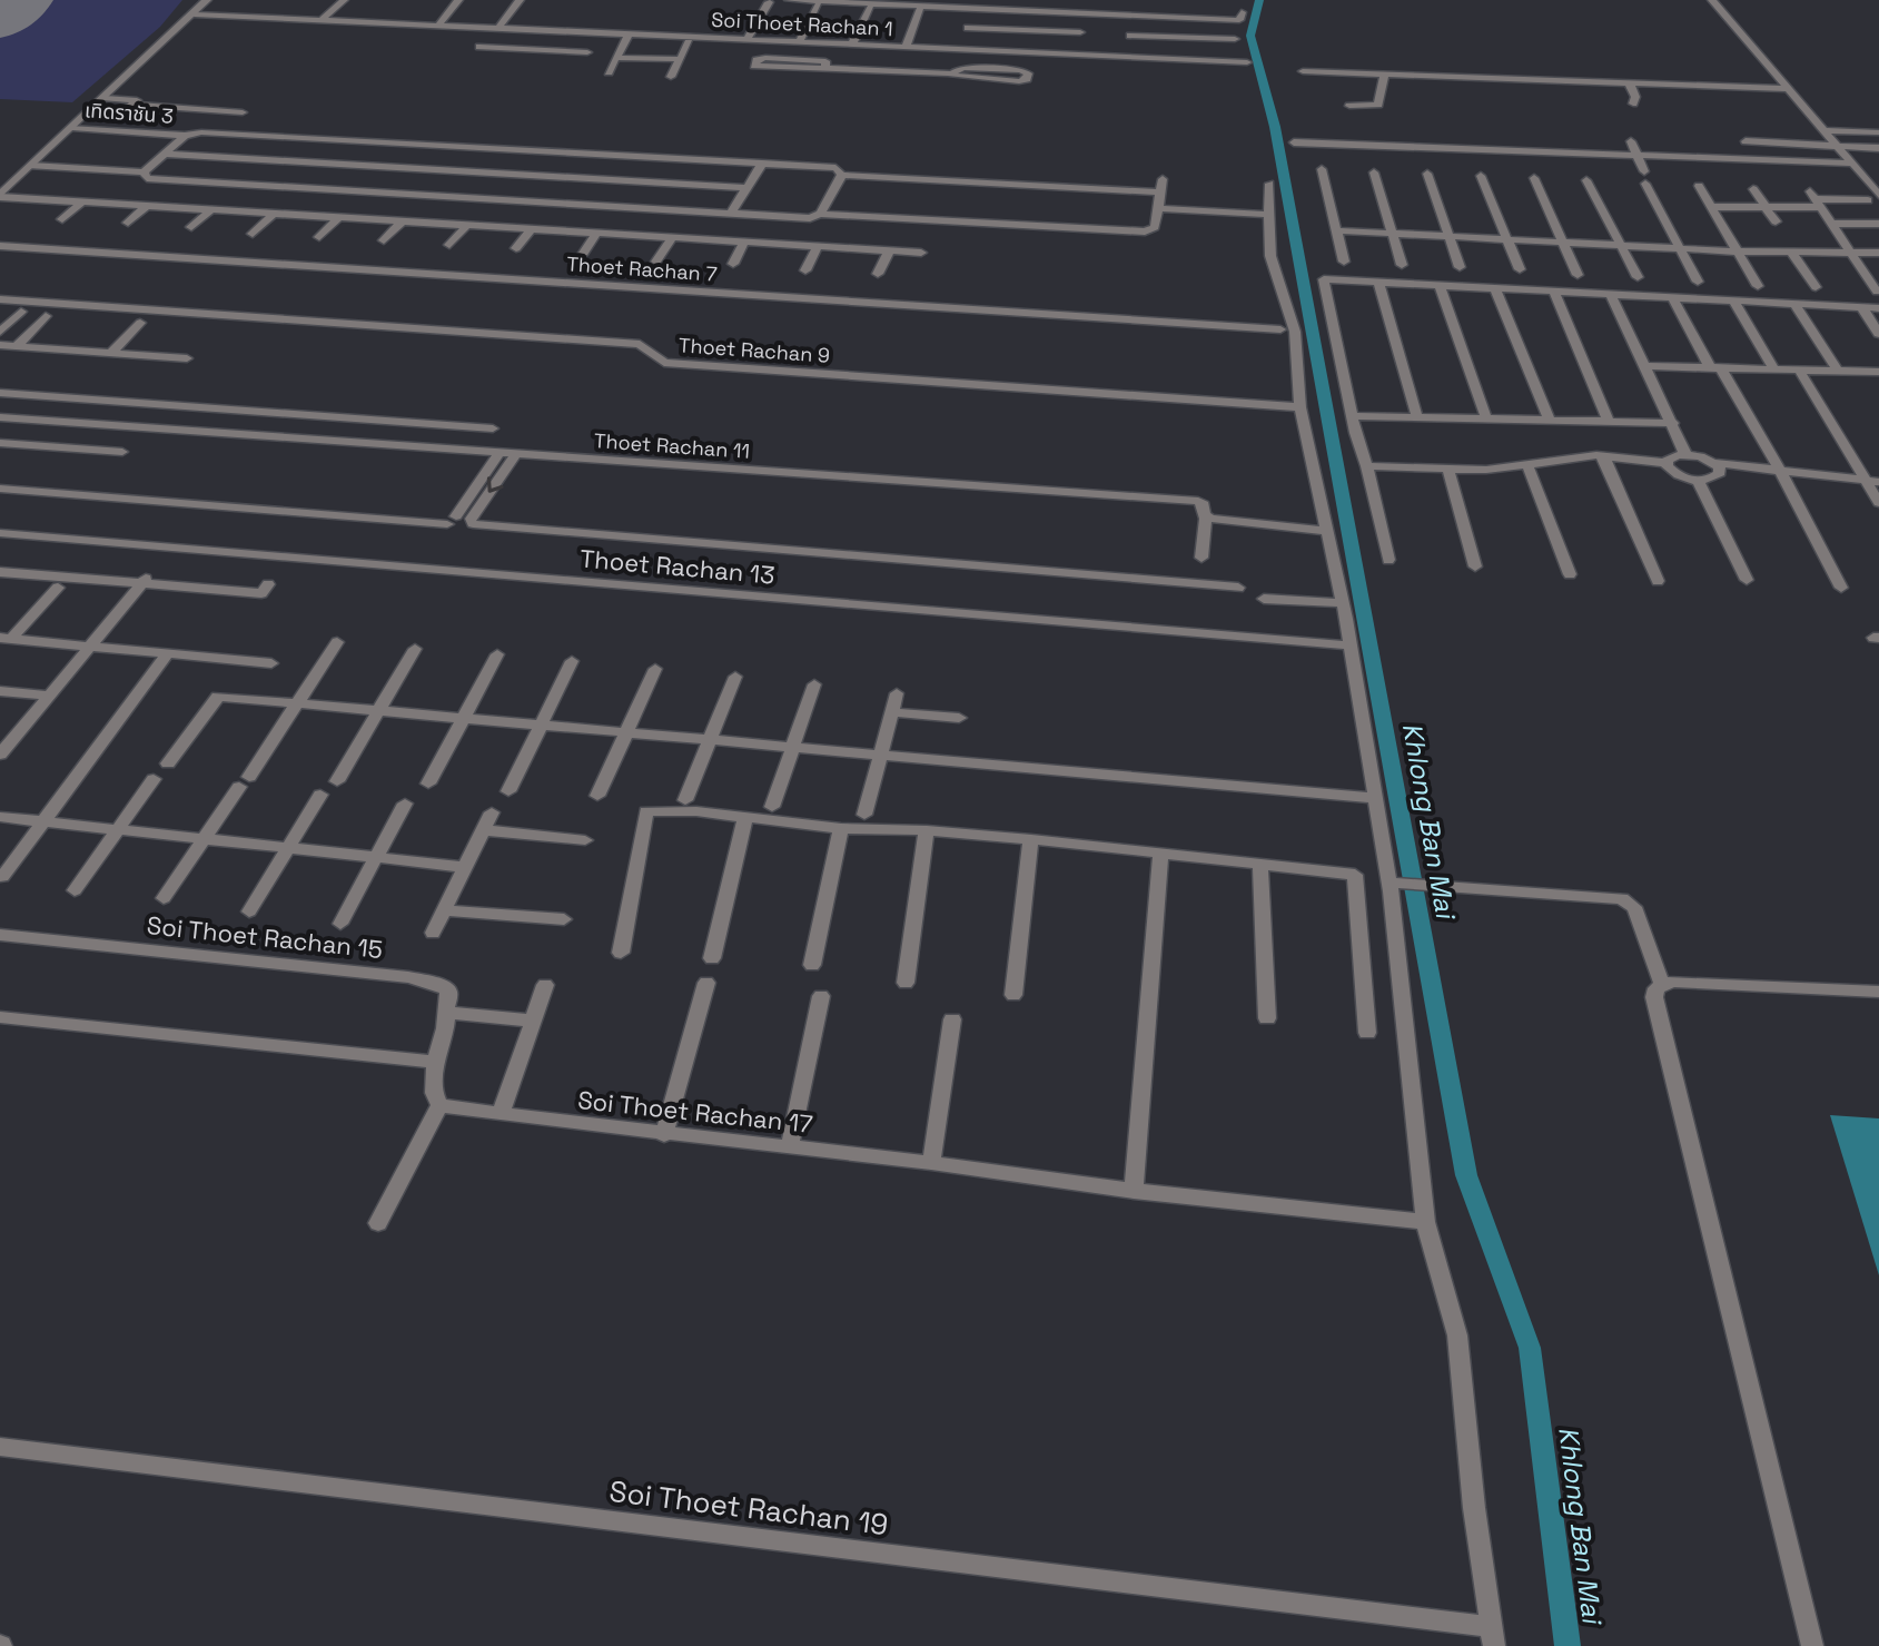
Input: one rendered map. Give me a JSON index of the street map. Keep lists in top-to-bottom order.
{
  "streets": {
    "street": [
      "Soi Thoet Rachan 1",
      "เทิดราชัน 3",
      "Thoet Rachan 7",
      "Thoet Rachan 9",
      "Thoet Rachan 11",
      "Thoet Rachan 13",
      "Soi Thoet Rachan 15",
      "Soi Thoet Rachan 17",
      "Soi Thoet Rachan 19"
    ]
  },
  "water": ["Khlong Ban Mai"]
}
